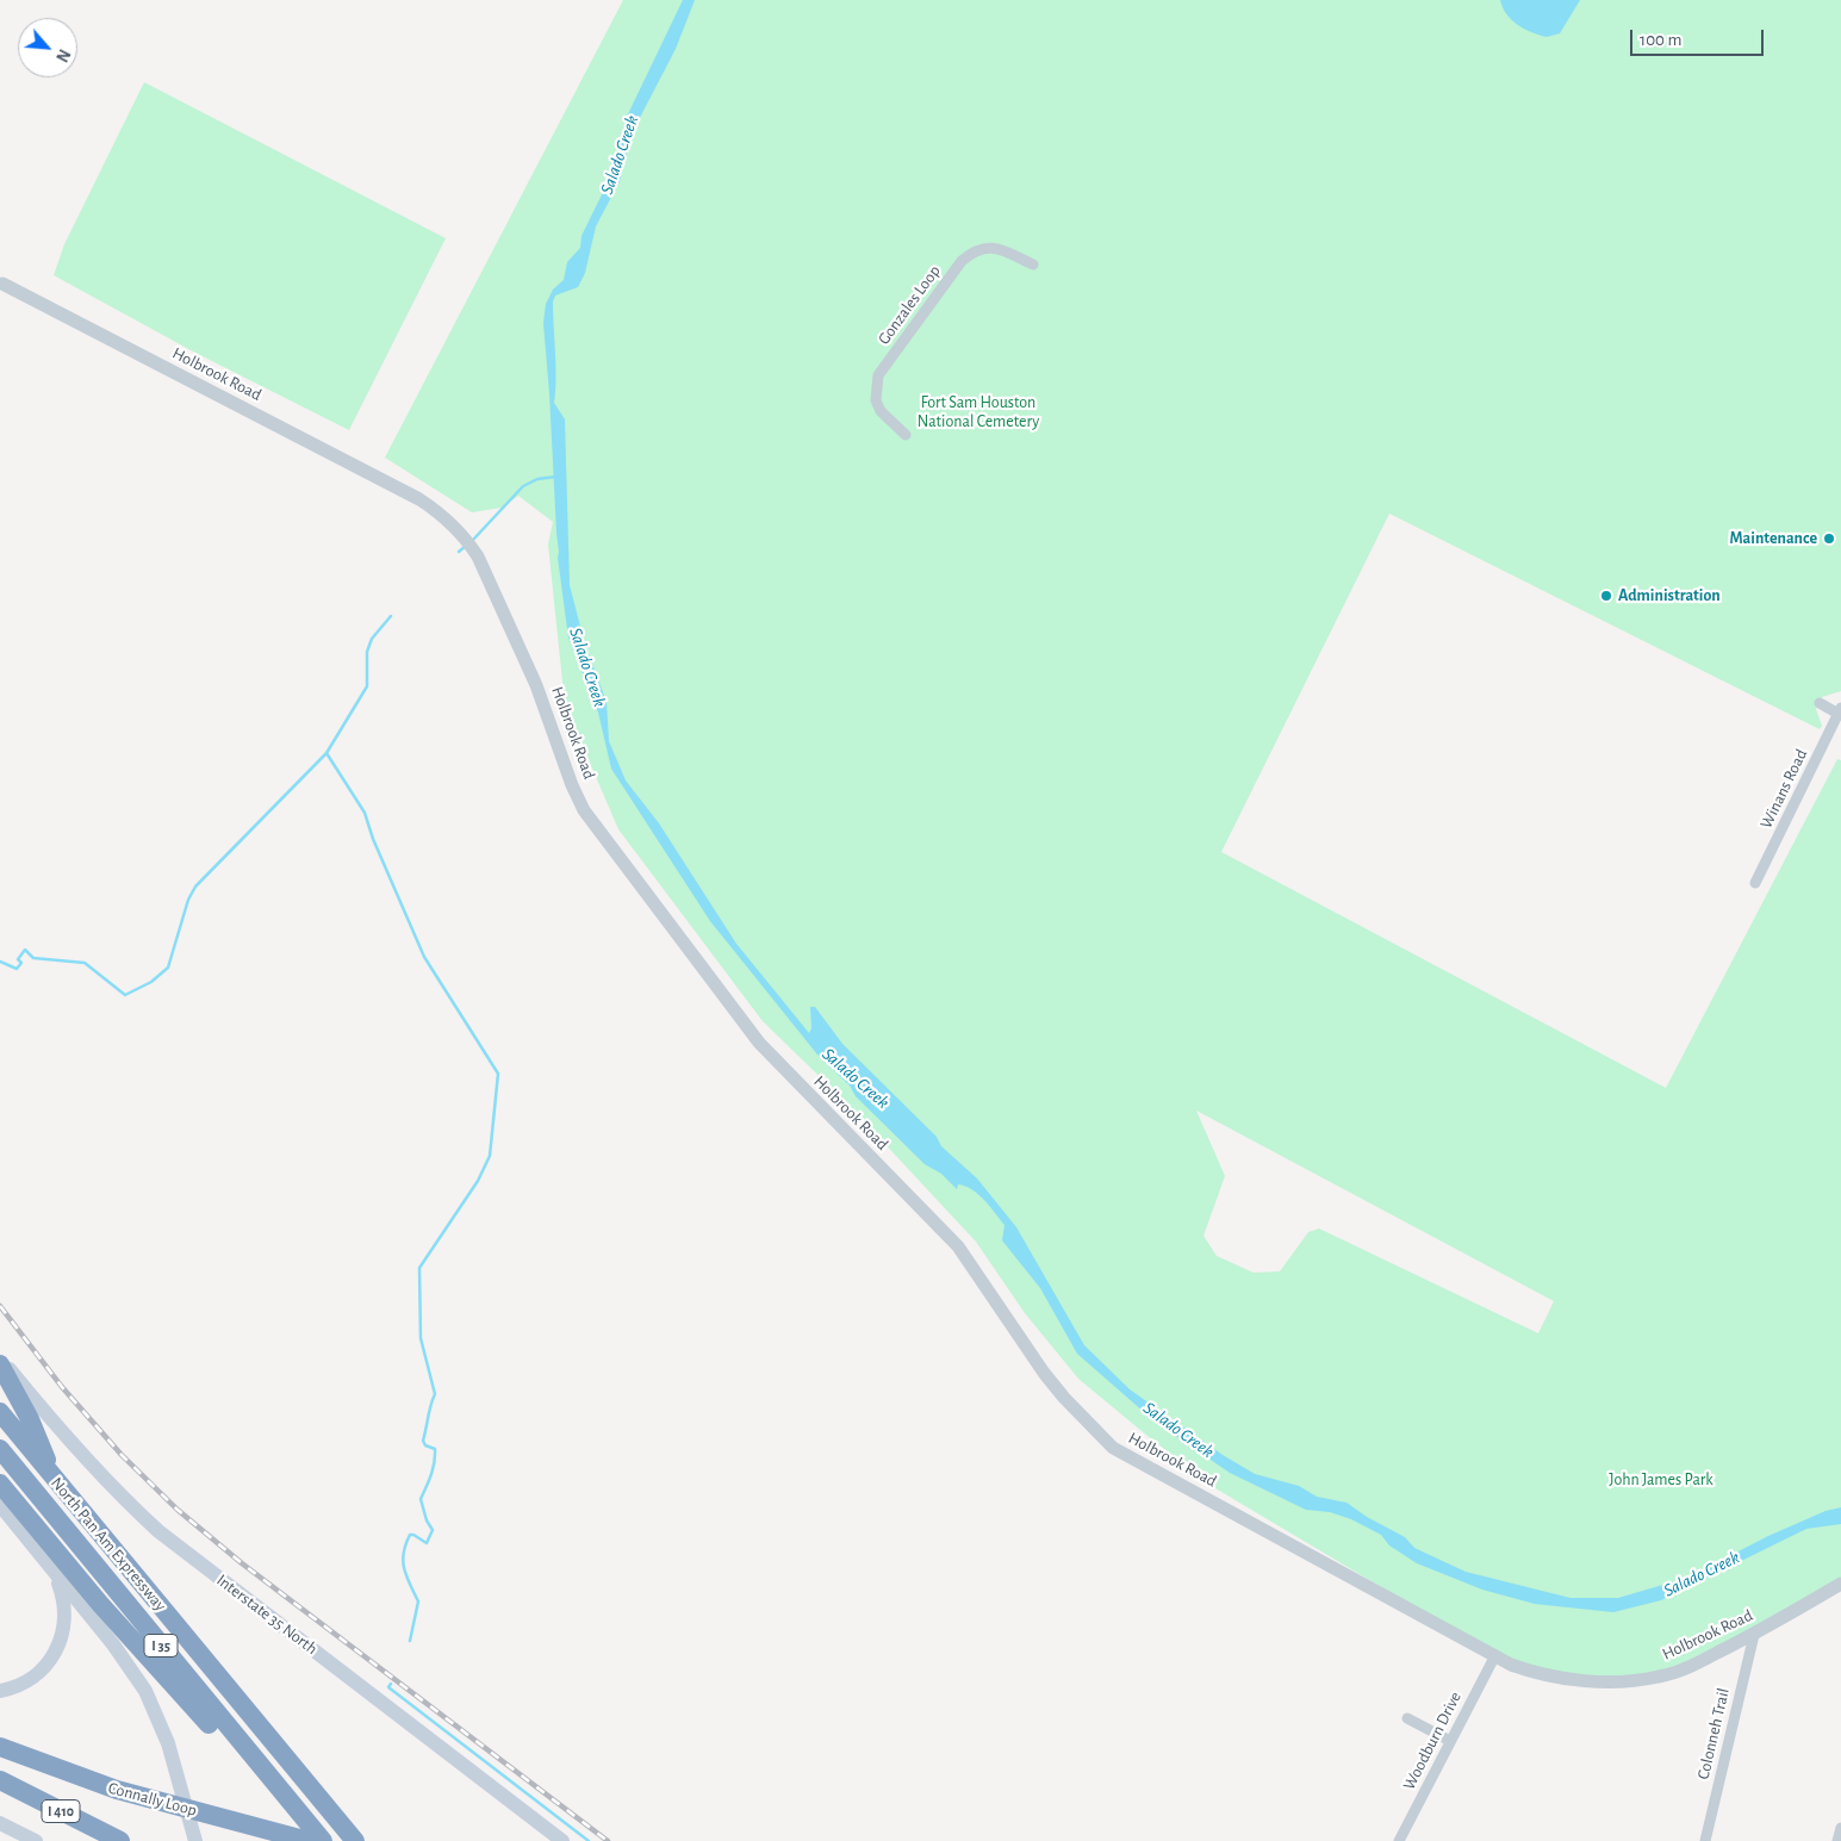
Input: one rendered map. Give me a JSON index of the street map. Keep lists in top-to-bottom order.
{
  "streets": {
    "highway": [
      "North Pan Am Expressway",
      "I 35",
      "Connally Loop",
      "I 410"
    ],
    "main road": ["Interstate 35 North"],
    "street": [
      "Gonzales Loop",
      "Holbrook Road",
      "Winans Road",
      "Colonneh Trail",
      "Woodburn Drive"
    ]
  },
  "crossings": [
    ["Holbrook Road", "Colonneh Trail"],
    ["Holbrook Road", "Woodburn Drive"]
  ],
  "water": ["Salado Creek"],
  "parks": ["Fort Sam Houston National Cemetery", "John James Park"],
  "places": ["Maintenance", "Administration"],
  "scale_bar": "100 m",
  "north": "bottom right"
}
